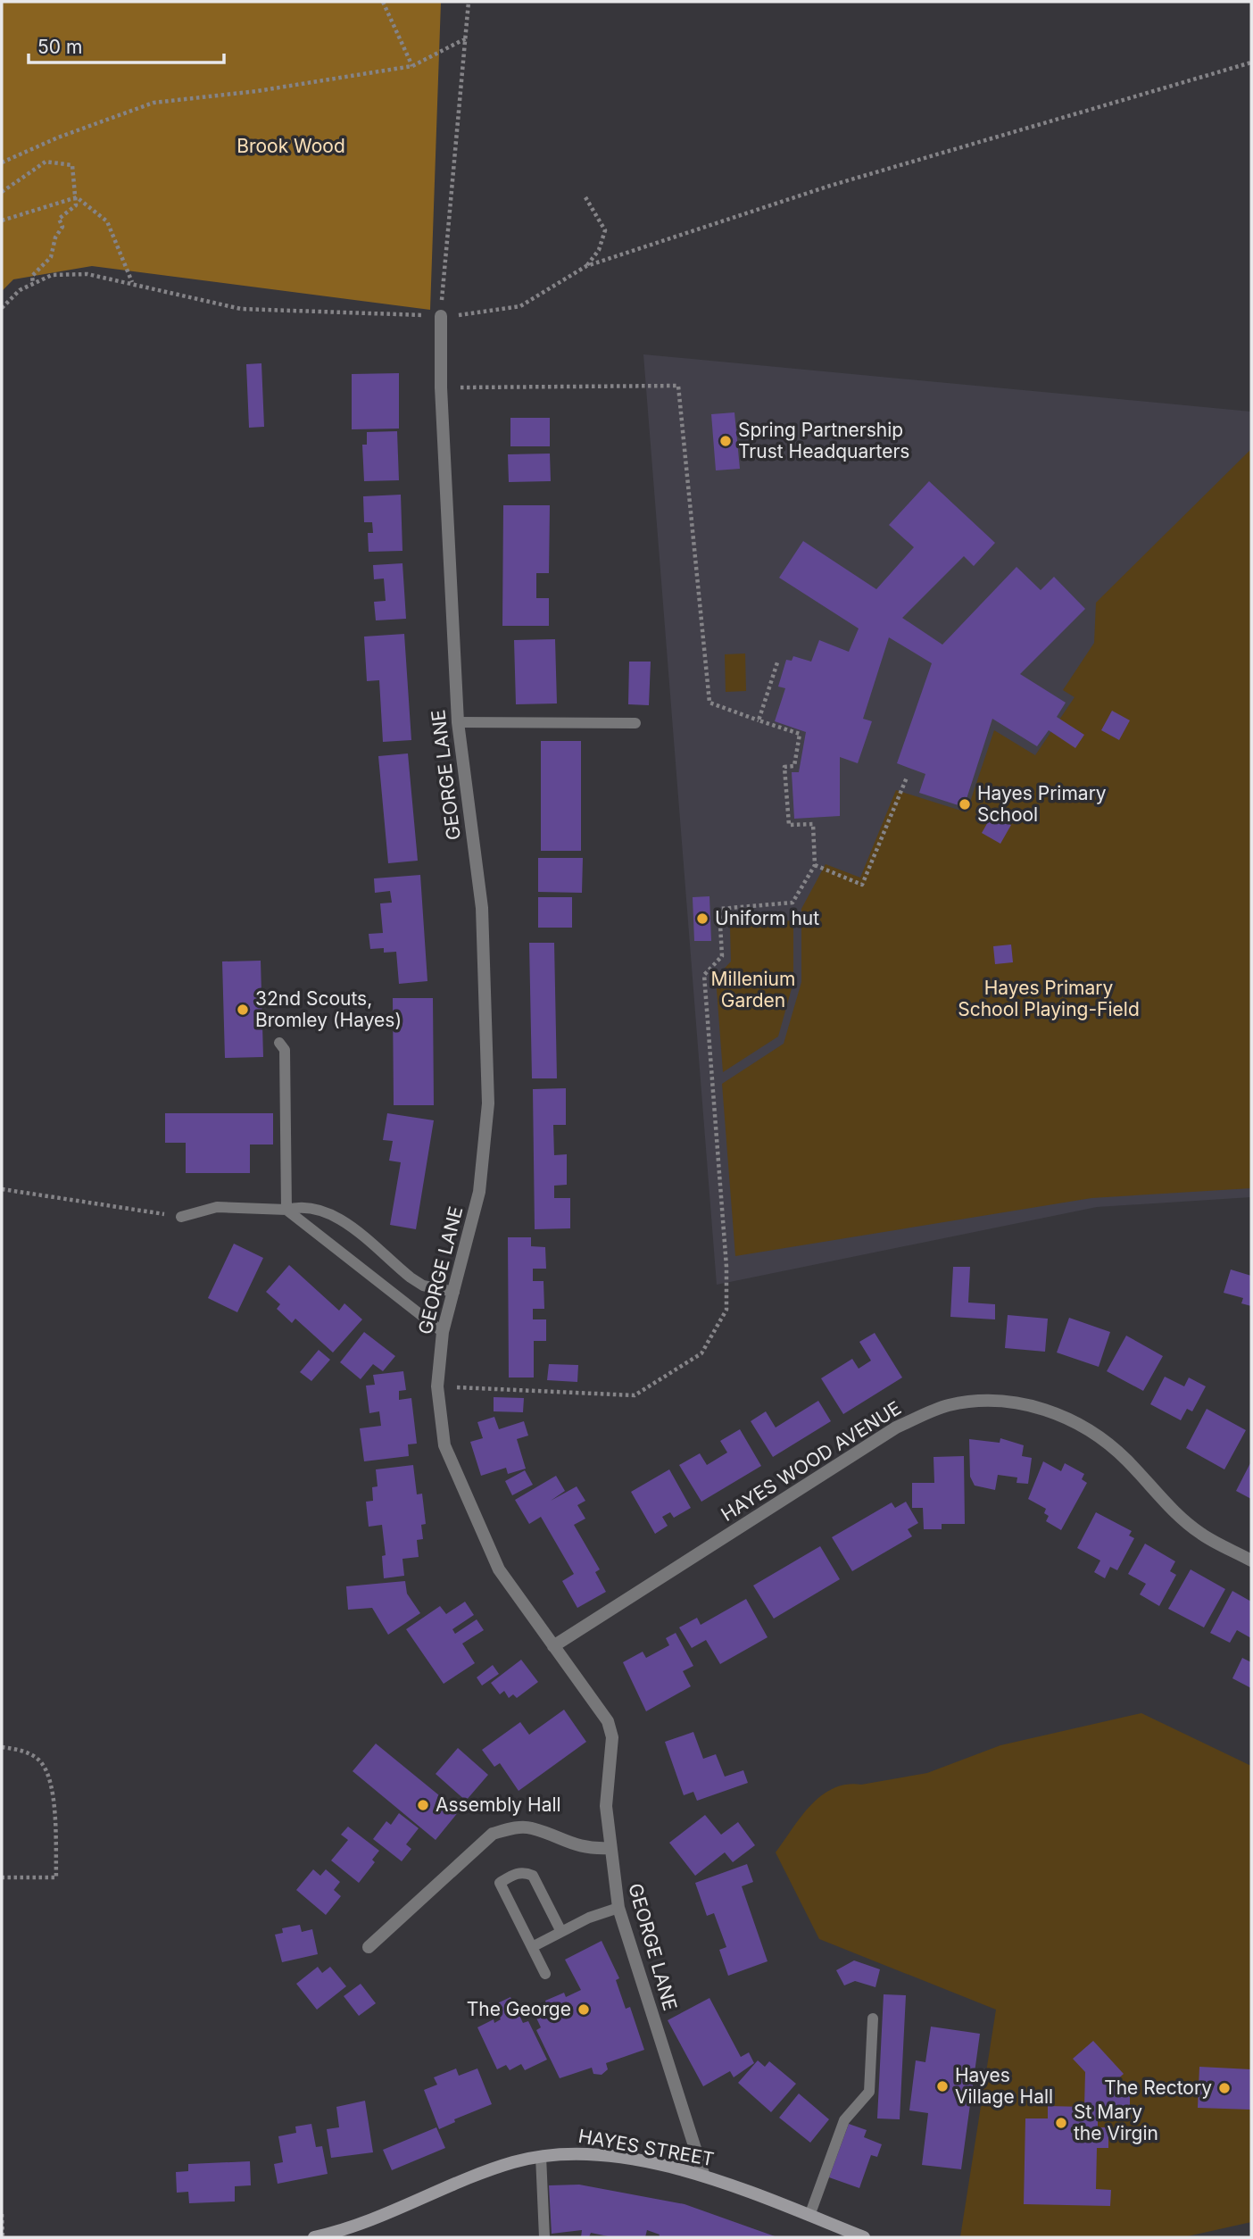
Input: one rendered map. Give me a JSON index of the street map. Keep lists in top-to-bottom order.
{
  "streets": {
    "main road": ["HAYES STREET"],
    "street": ["GEORGE LANE", "HAYES WOOD AVENUE"]
  },
  "crossings": [
    ["GEORGE LANE", "HAYES WOOD AVENUE"],
    ["GEORGE LANE", "HAYES STREET"]
  ],
  "parks": ["Brook Wood", "Millenium Garden", "Hayes Primary School Playing-Field"],
  "places": [
    "Spring Partnership Trust Headquarters",
    "Hayes Primary School",
    "Uniform hut",
    "32nd Scouts, Bromley (Hayes)",
    "Assembly Hall",
    "The George",
    "Hayes Village Hall",
    "The Rectory",
    "St Mary the Virgin"
  ],
  "scale_bar": "50 m"
}
